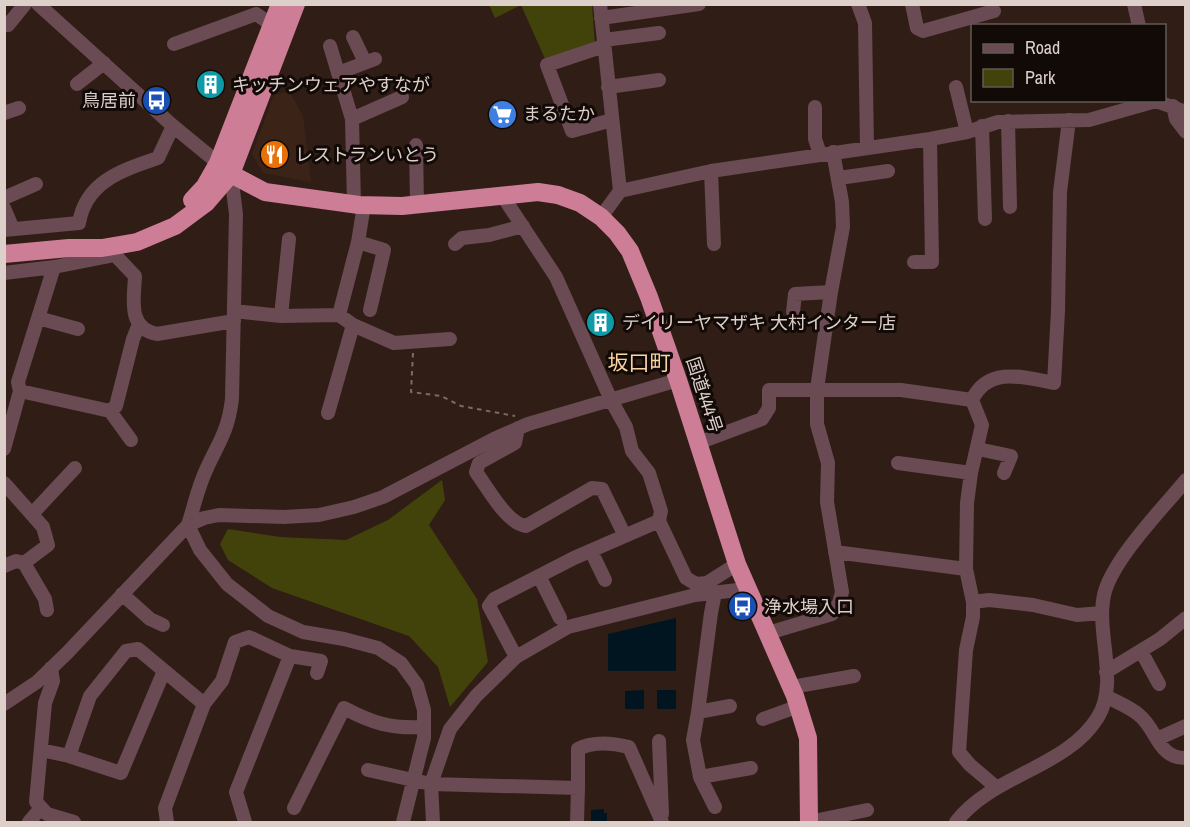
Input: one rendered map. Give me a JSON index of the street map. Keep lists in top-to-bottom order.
{
  "streets": {
    "highway": ["国道444号"]
  },
  "districts": ["坂口町"],
  "places": {
    "building": ["キッチンウェアやすなが", "デイリーヤマザキ 大村インター店"],
    "bus stop": ["鳥居前", "浄水場入口"],
    "supermarket": ["まるたか"],
    "restaurant": ["レストランいとう"]
  },
  "legend": ["Road", "Park"]
}
